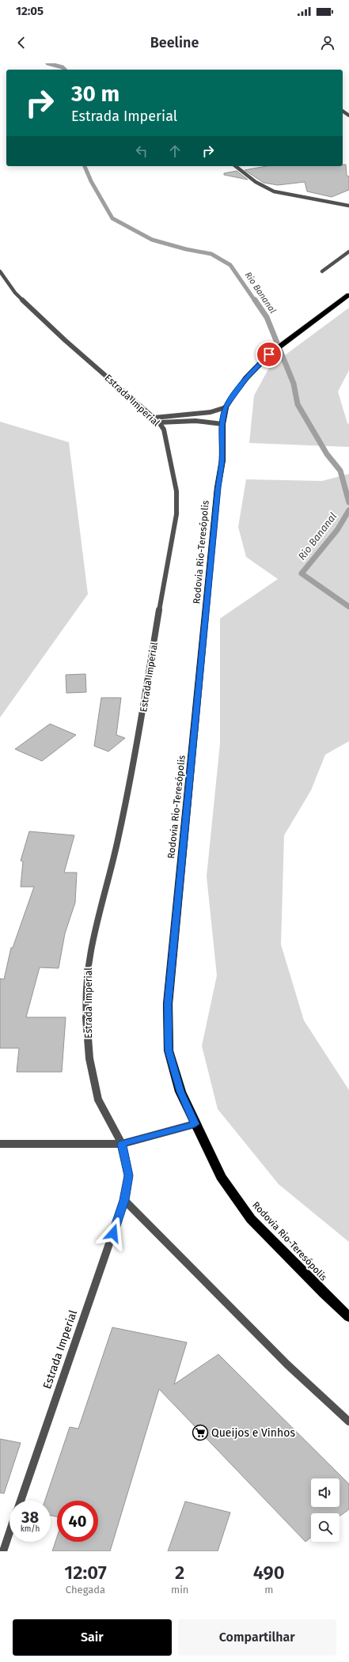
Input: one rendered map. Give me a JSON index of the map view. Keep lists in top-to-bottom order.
{
  "streets": {
    "highway": ["Rodovia Rio-Teresópolis"],
    "street": ["Estrada Imperial"]
  },
  "water": ["Rio Bananal"],
  "places": {
    "supermarket": ["Queijos e Vinhos"]
  },
  "page": {
    "status": "12:05",
    "header": "Beeline",
    "turn": ["30 m", "Estrada Imperial"],
    "speed": "38 km/h",
    "limit": "40",
    "eta": [
      "12:07",
      "Chegada",
      "2",
      "min",
      "490",
      "m"
    ],
    "buttons": ["Sair", "Compartilhar"]
  }
}
